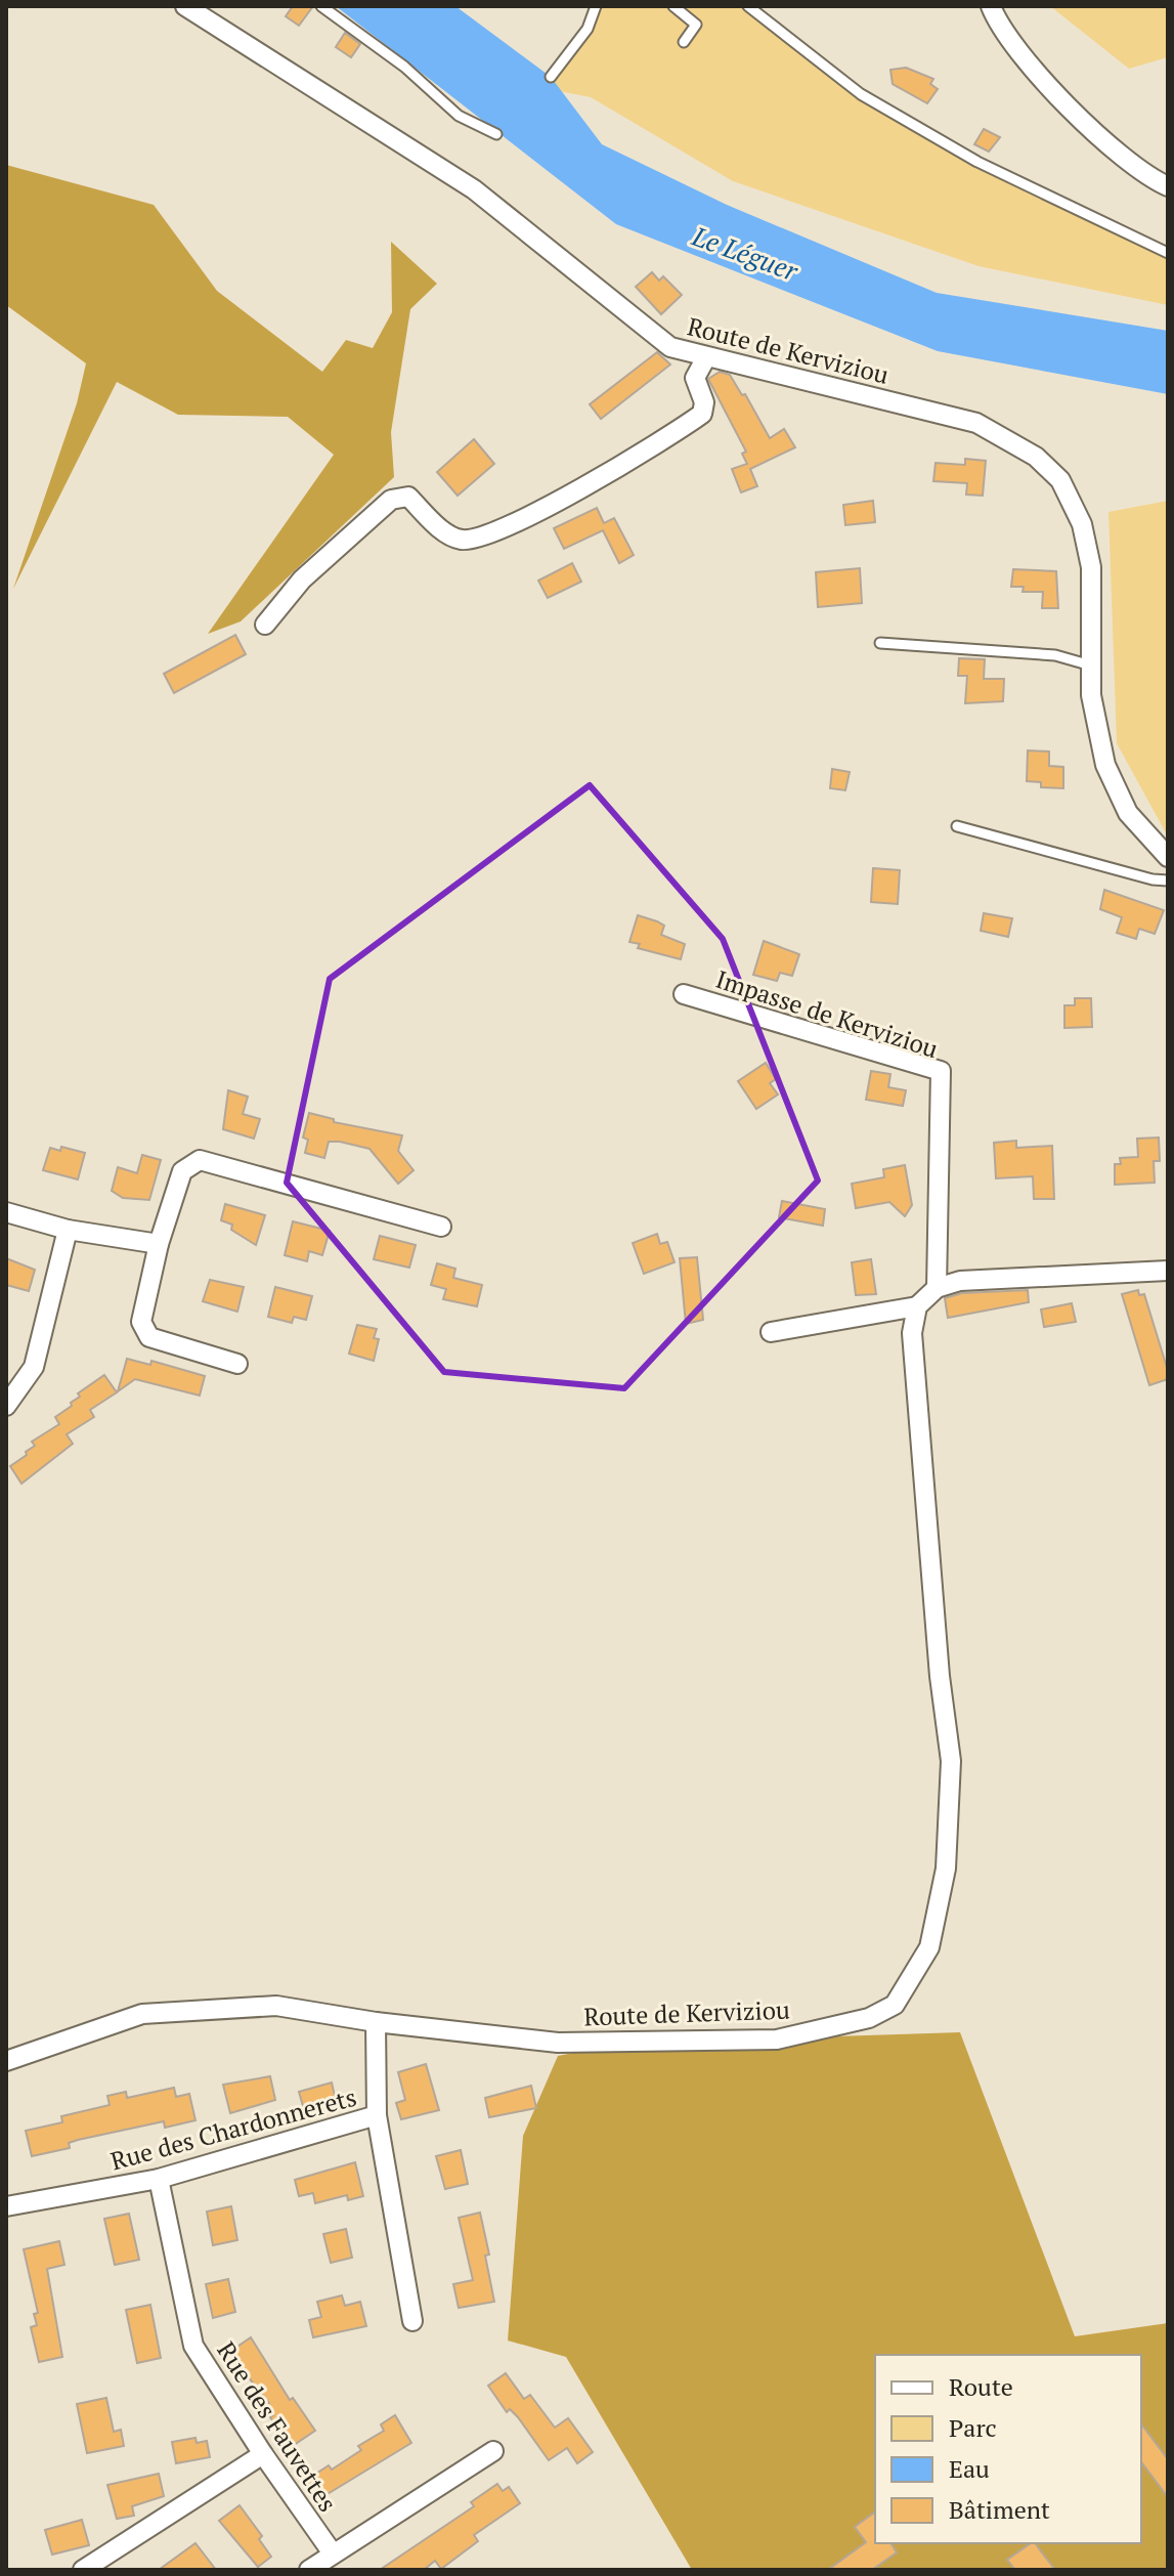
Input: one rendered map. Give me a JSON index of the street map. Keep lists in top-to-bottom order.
{
  "streets": {
    "street": [
      "Route de Kerviziou",
      "Impasse de Kerviziou",
      "Rue des Chardonnerets",
      "Rue des Fauvettes"
    ]
  },
  "crossings": [
    ["Rue des Chardonnerets", "Rue des Fauvettes"]
  ],
  "water": ["Le Léguer"],
  "legend": [
    "Route",
    "Parc",
    "Eau",
    "Bâtiment"
  ]
}
